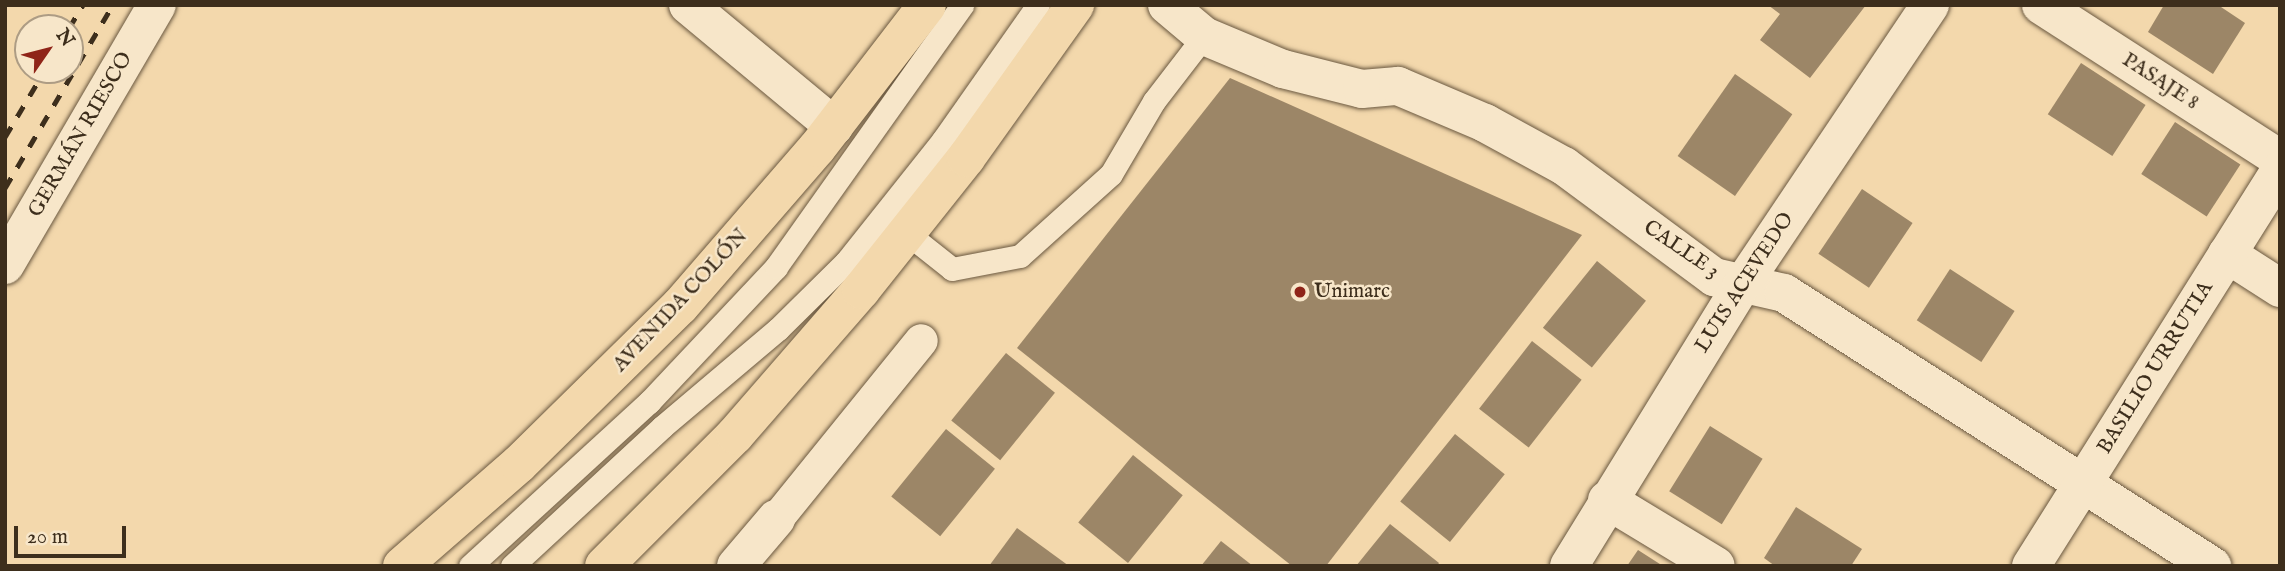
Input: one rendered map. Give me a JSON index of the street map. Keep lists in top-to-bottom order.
{
  "streets": {
    "main road": ["AVENIDA COLÓN"],
    "street": [
      "PASAJE 8",
      "GERMÁN RIESCO",
      "CALLE 3",
      "LUIS ACEVEDO",
      "BASILIO URRUTIA"
    ]
  },
  "crossings": [
    ["CALLE 3", "LUIS ACEVEDO"],
    ["CALLE 3", "BASILIO URRUTIA"]
  ],
  "places": ["Unimarc"],
  "scale_bar": "20 m",
  "north": "top right"
}
